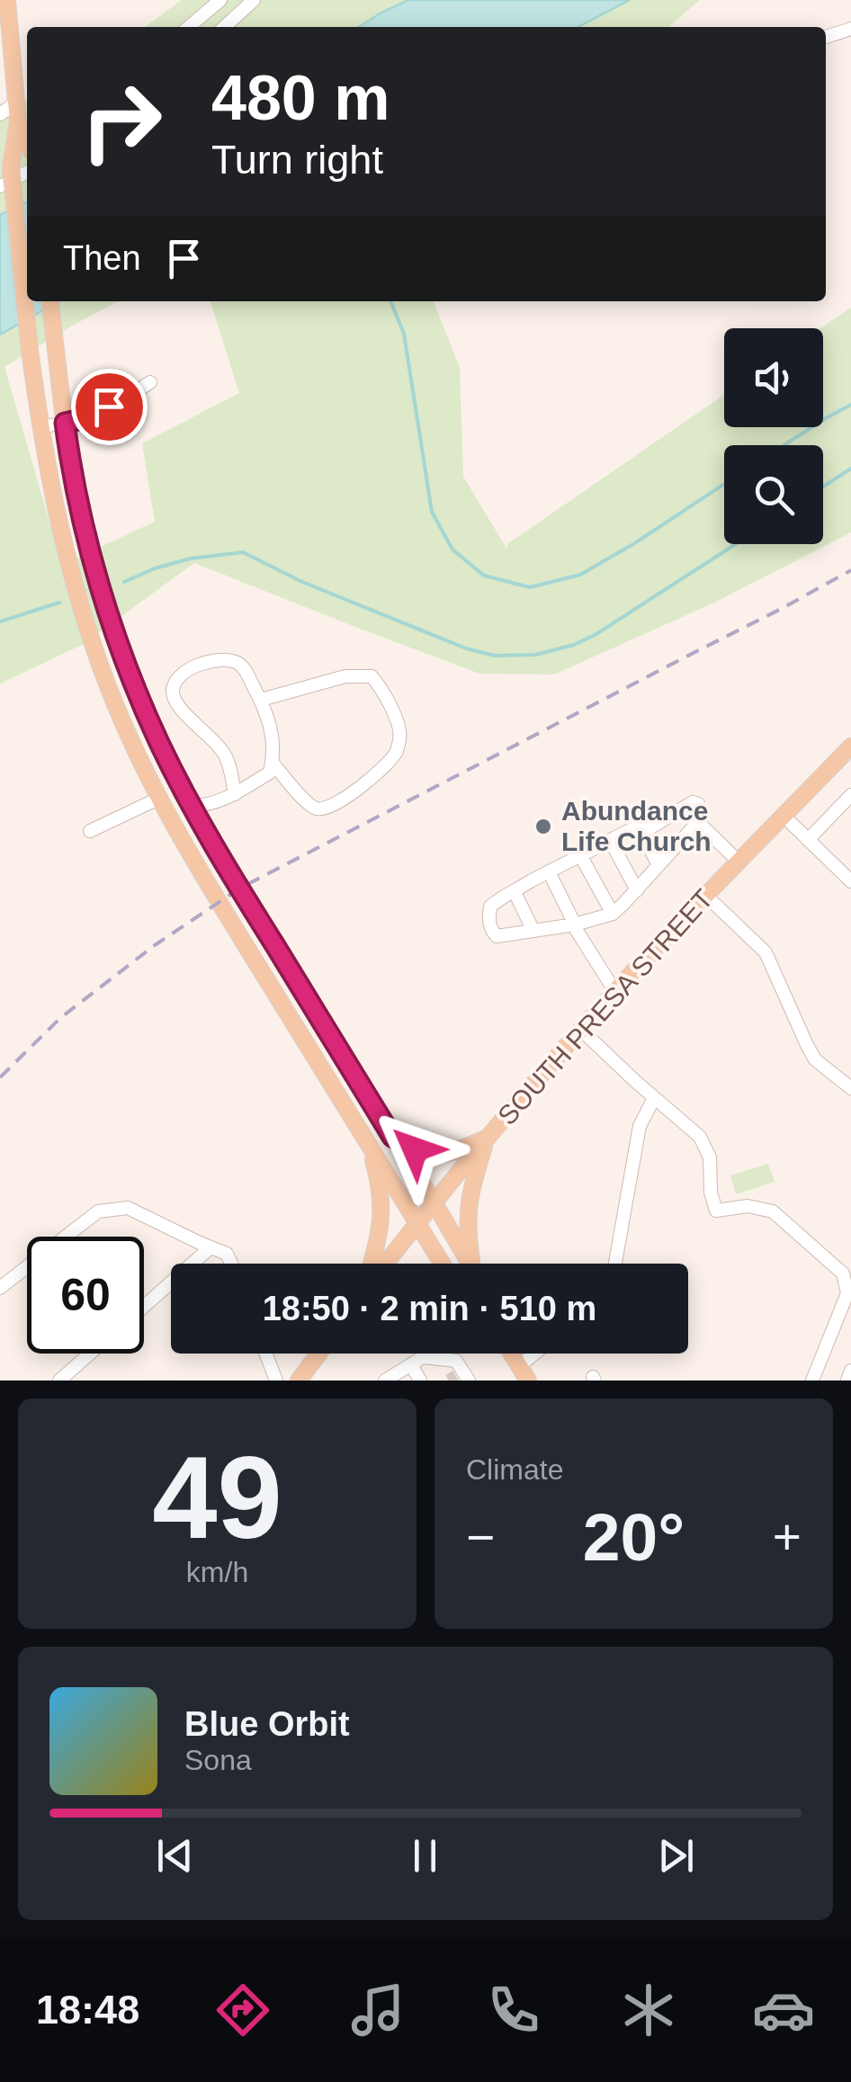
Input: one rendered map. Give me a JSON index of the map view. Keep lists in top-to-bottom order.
{
  "streets": {
    "main road": ["SOUTH PRESA STREET"]
  },
  "places": ["Abundance Life Church"],
  "page": {
    "turn": ["480 m", "Turn right"],
    "then": "Then",
    "limit": "60",
    "trip": "18:50 · 2 min · 510 m",
    "tile": [
      ["49", "km/h"],
      "Climate"
    ],
    "heat": ["−", "20°", "+"],
    "song": ["Blue Orbit", "Sona"],
    "tabs": "18:48"
  }
}
